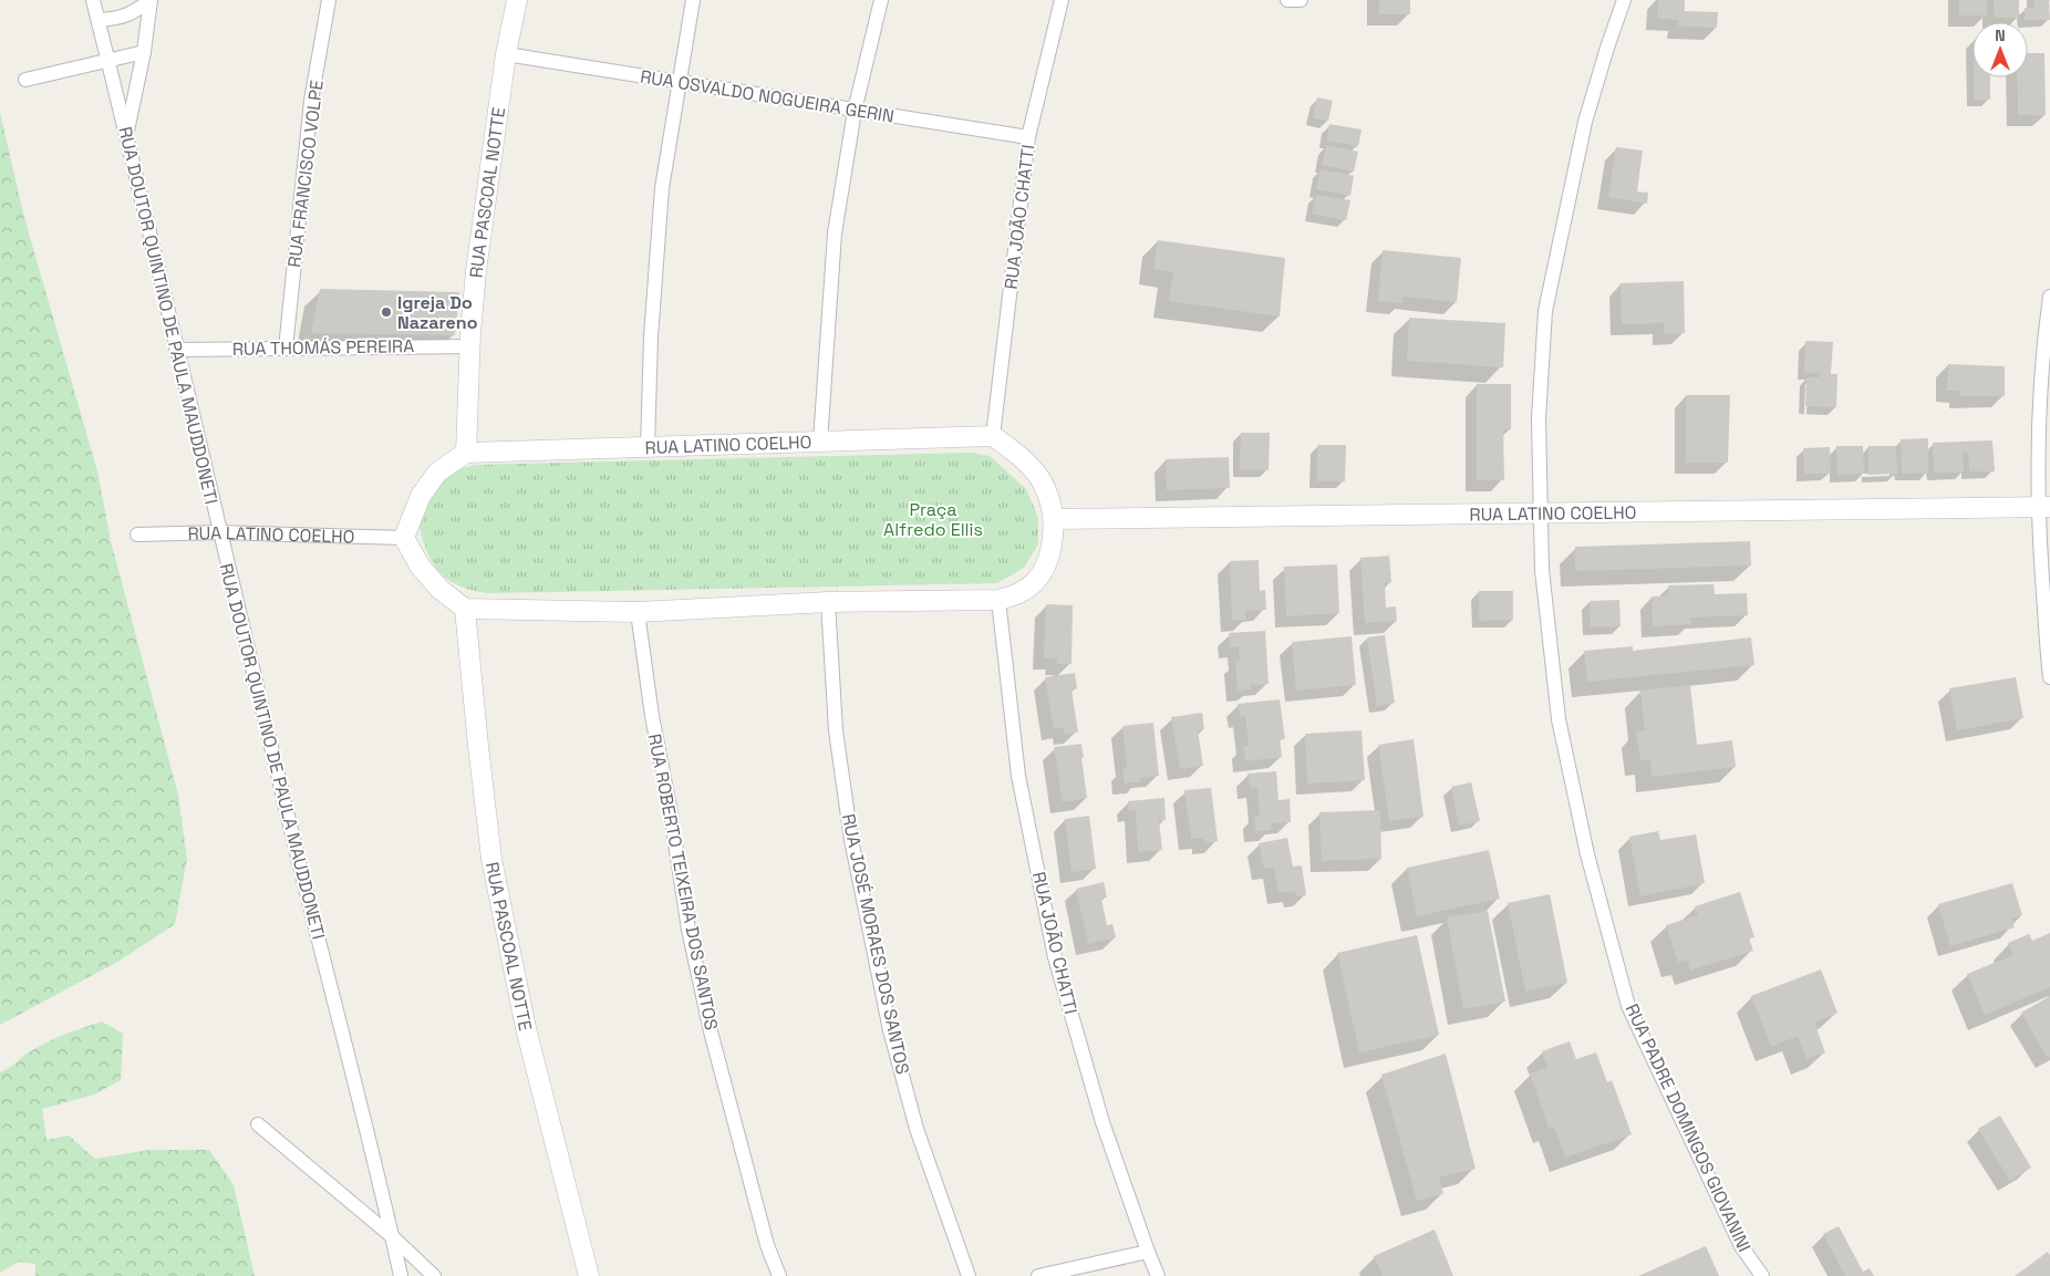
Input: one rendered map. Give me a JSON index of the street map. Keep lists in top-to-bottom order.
{
  "streets": {
    "street": [
      "RUA OSVALDO NOGUEIRA GERIN",
      "RUA FRANCISCO VOLPE",
      "RUA PASCOAL NOTTE",
      "RUA JOÃO CHATTI",
      "RUA DOUTOR QUINTINO DE PAULA MAUDDONETI",
      "RUA THOMÁS PEREIRA",
      "RUA LATINO COELHO",
      "RUA ROBERTO TEIXEIRA DOS SANTOS",
      "RUA JOSÉ MORAES DOS SANTOS",
      "RUA PADRE DOMINGOS GIOVANINI"
    ]
  },
  "crossings": [
    ["RUA OSVALDO NOGUEIRA GERIN", "RUA PASCOAL NOTTE"],
    ["RUA OSVALDO NOGUEIRA GERIN", "RUA JOÃO CHATTI"],
    ["RUA FRANCISCO VOLPE", "RUA THOMÁS PEREIRA"],
    ["RUA PASCOAL NOTTE", "RUA THOMÁS PEREIRA"],
    ["RUA PASCOAL NOTTE", "RUA LATINO COELHO"],
    ["RUA JOÃO CHATTI", "RUA LATINO COELHO"],
    ["RUA DOUTOR QUINTINO DE PAULA MAUDDONETI", "RUA THOMÁS PEREIRA"],
    ["RUA DOUTOR QUINTINO DE PAULA MAUDDONETI", "RUA LATINO COELHO"],
    ["RUA LATINO COELHO", "RUA PADRE DOMINGOS GIOVANINI"]
  ],
  "parks": ["Praça Alfredo Ellis"],
  "places": ["Igreja Do Nazareno"],
  "north": "top"
}
